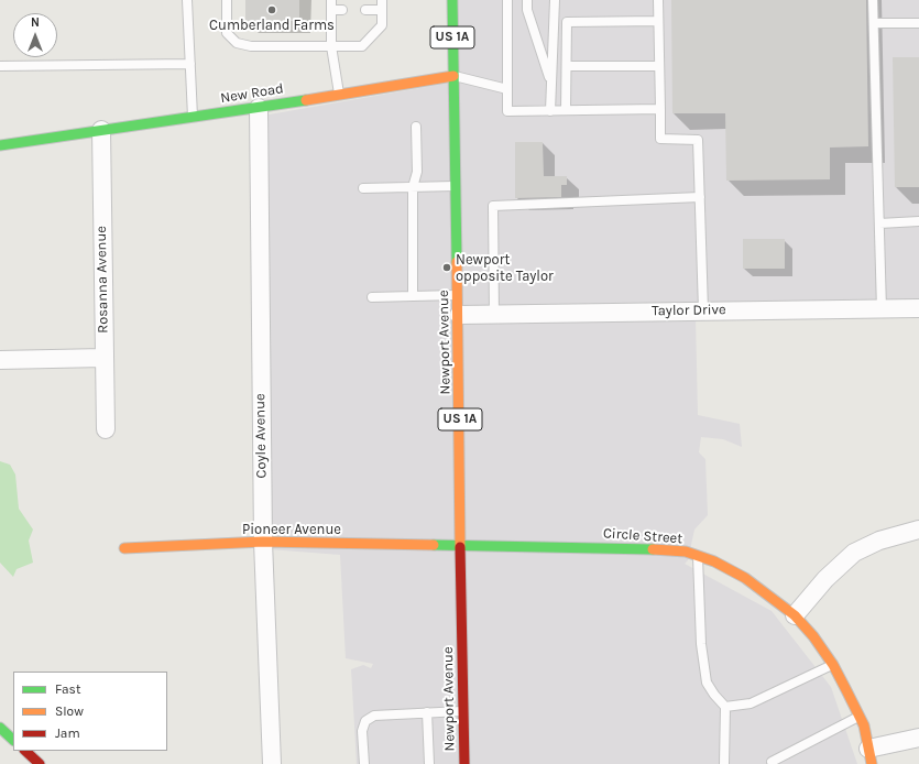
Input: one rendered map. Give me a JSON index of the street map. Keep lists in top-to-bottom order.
{
  "streets": {
    "street": [
      "US 1A",
      "New Road",
      "Rosanna Avenue",
      "Taylor Drive",
      "Newport Avenue",
      "Coyle Avenue",
      "Pioneer Avenue",
      "Circle Street"
    ]
  },
  "crossings": [
    ["New Road", "Rosanna Avenue"],
    ["New Road", "Newport Avenue"],
    ["New Road", "Coyle Avenue"],
    ["Taylor Drive", "Newport Avenue"],
    ["Newport Avenue", "Pioneer Avenue"],
    ["Newport Avenue", "Circle Street"],
    ["Coyle Avenue", "Pioneer Avenue"],
    ["Pioneer Avenue", "Circle Street"]
  ],
  "places": ["Cumberland Farms", "Newport opposite Taylor"],
  "legend": ["Fast", "Slow", "Jam"],
  "north": "top"
}
